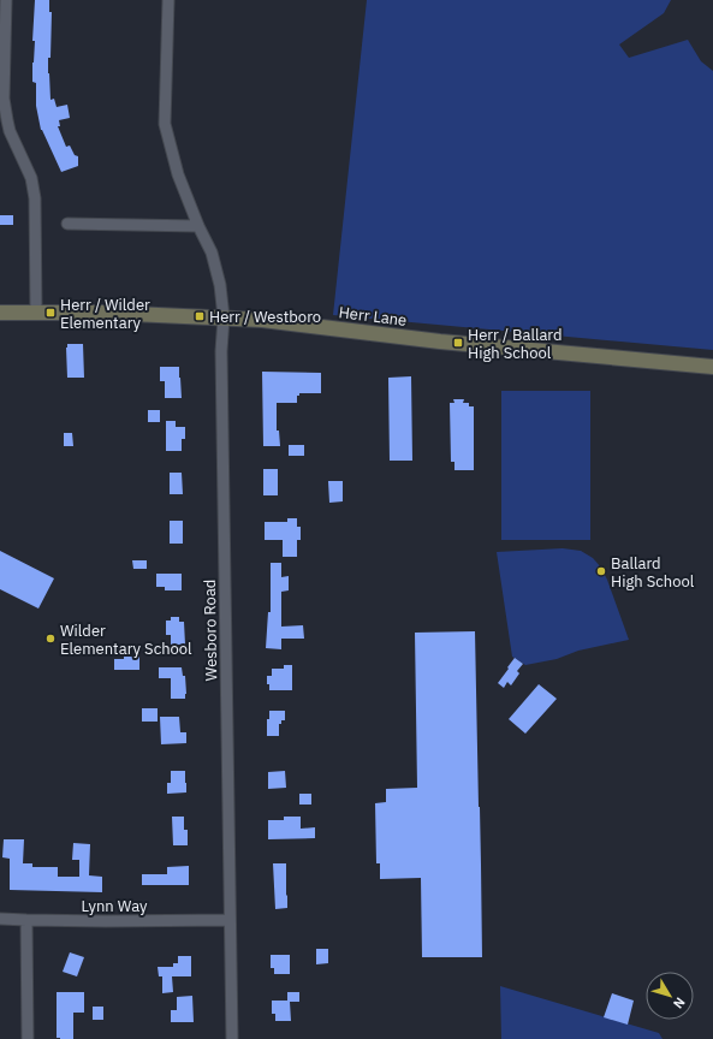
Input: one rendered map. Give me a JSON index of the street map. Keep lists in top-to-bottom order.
{
  "streets": {
    "main road": ["Herr Lane"],
    "street": ["Wesboro Road", "Lynn Way"]
  },
  "crossings": [
    ["Herr Lane", "Wesboro Road"],
    ["Wesboro Road", "Lynn Way"]
  ],
  "places": {
    "transit": ["Herr / Wilder Elementary", "Herr / Westboro", "Herr / Ballard High School"],
    "other": ["Ballard High School", "Wilder Elementary School"]
  },
  "north": "bottom right"
}
